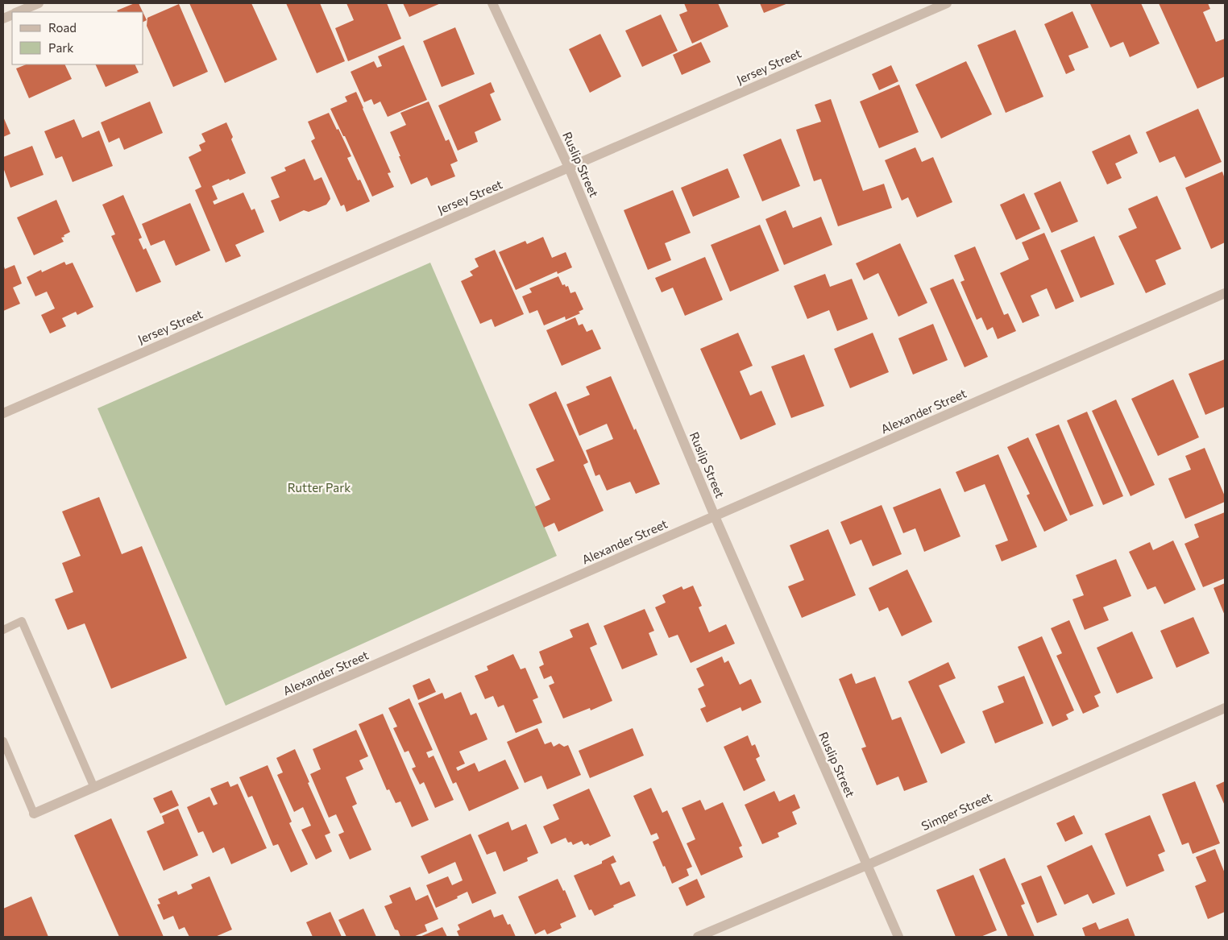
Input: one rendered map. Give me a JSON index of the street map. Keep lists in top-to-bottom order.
{
  "streets": {
    "street": [
      "Jersey Street",
      "Ruslip Street",
      "Alexander Street",
      "Simper Street"
    ]
  },
  "crossings": [
    ["Jersey Street", "Ruslip Street"],
    ["Ruslip Street", "Alexander Street"],
    ["Ruslip Street", "Simper Street"]
  ],
  "parks": ["Rutter Park"],
  "legend": ["Road", "Park"]
}
